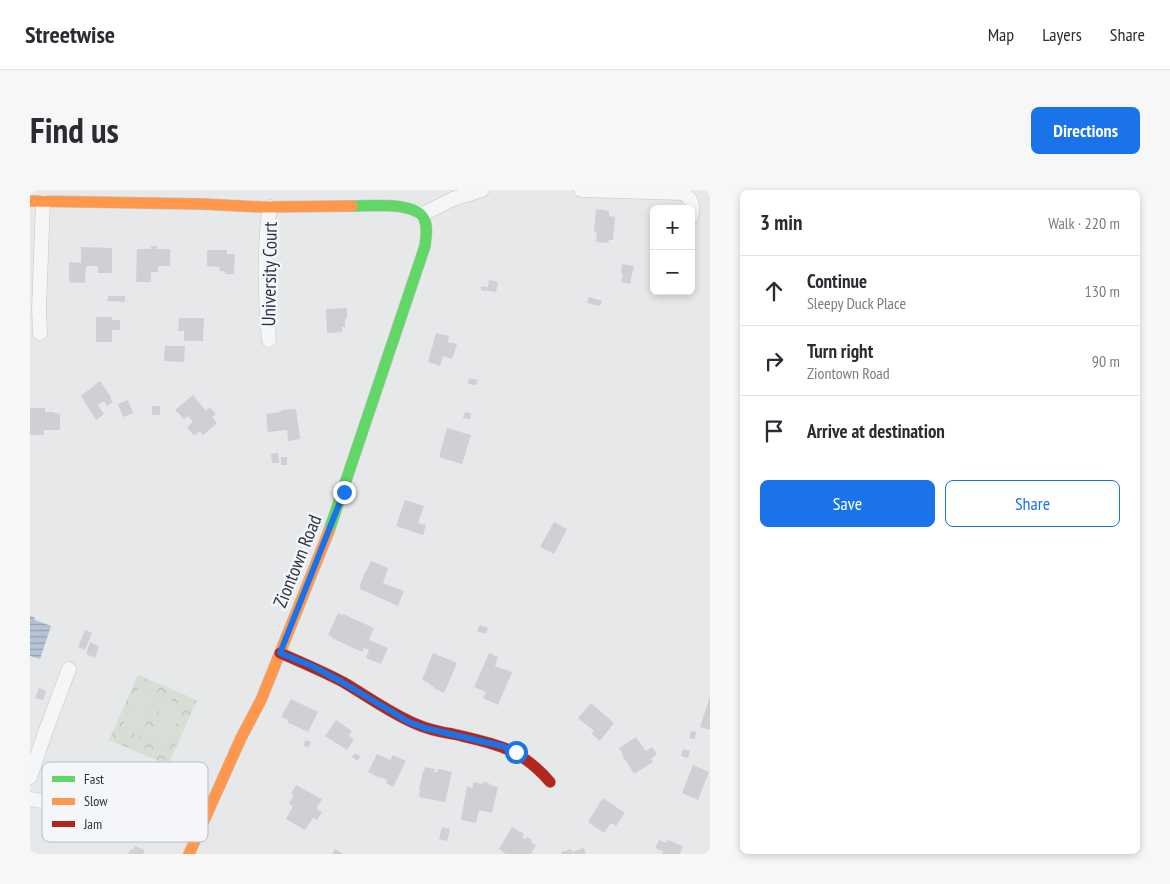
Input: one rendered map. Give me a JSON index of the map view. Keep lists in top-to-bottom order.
{
  "streets": {
    "street": ["University Court", "Ziontown Road"]
  },
  "legend": ["Fast", "Slow", "Jam"],
  "page": {
    "header": "Streetwise",
    "nav": ["Map", "Layers", "Share"],
    "title": "Find us",
    "buttons": [
      "Directions",
      ["Save", "Share"]
    ],
    "heading": ["3 min", "Walk · 220 m"],
    "map_buttons": ["+", "−"],
    "list": [
      ["Continue", "Sleepy Duck Place", "130 m"],
      ["Turn right", "Ziontown Road", "90 m"],
      "Arrive at destination"
    ]
  }
}
